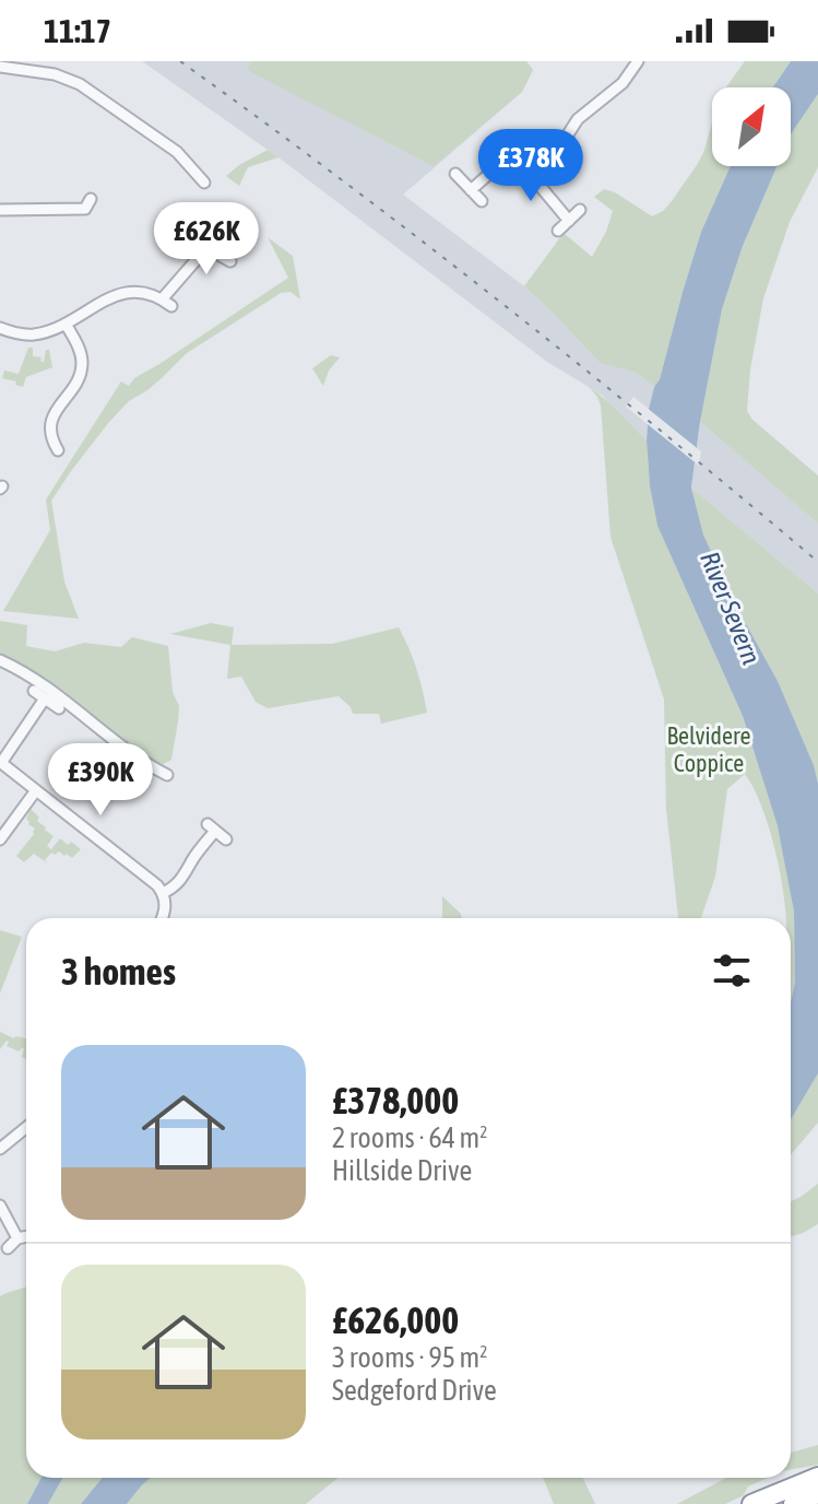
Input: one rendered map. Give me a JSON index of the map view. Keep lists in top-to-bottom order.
{
  "water": ["River Severn"],
  "parks": ["Belvidere Coppice"],
  "north": "top right",
  "page": {
    "status": "11:17",
    "price": ["£378K", "£626K", "£390K"],
    "heading": "3 homes",
    "list": [
      {
        "name": "£378,000",
        "note": "2 rooms · 64 m² · Hillside Drive"
      },
      {
        "name": "£626,000",
        "note": "3 rooms · 95 m² · Sedgeford Drive"
      }
    ]
  }
}
